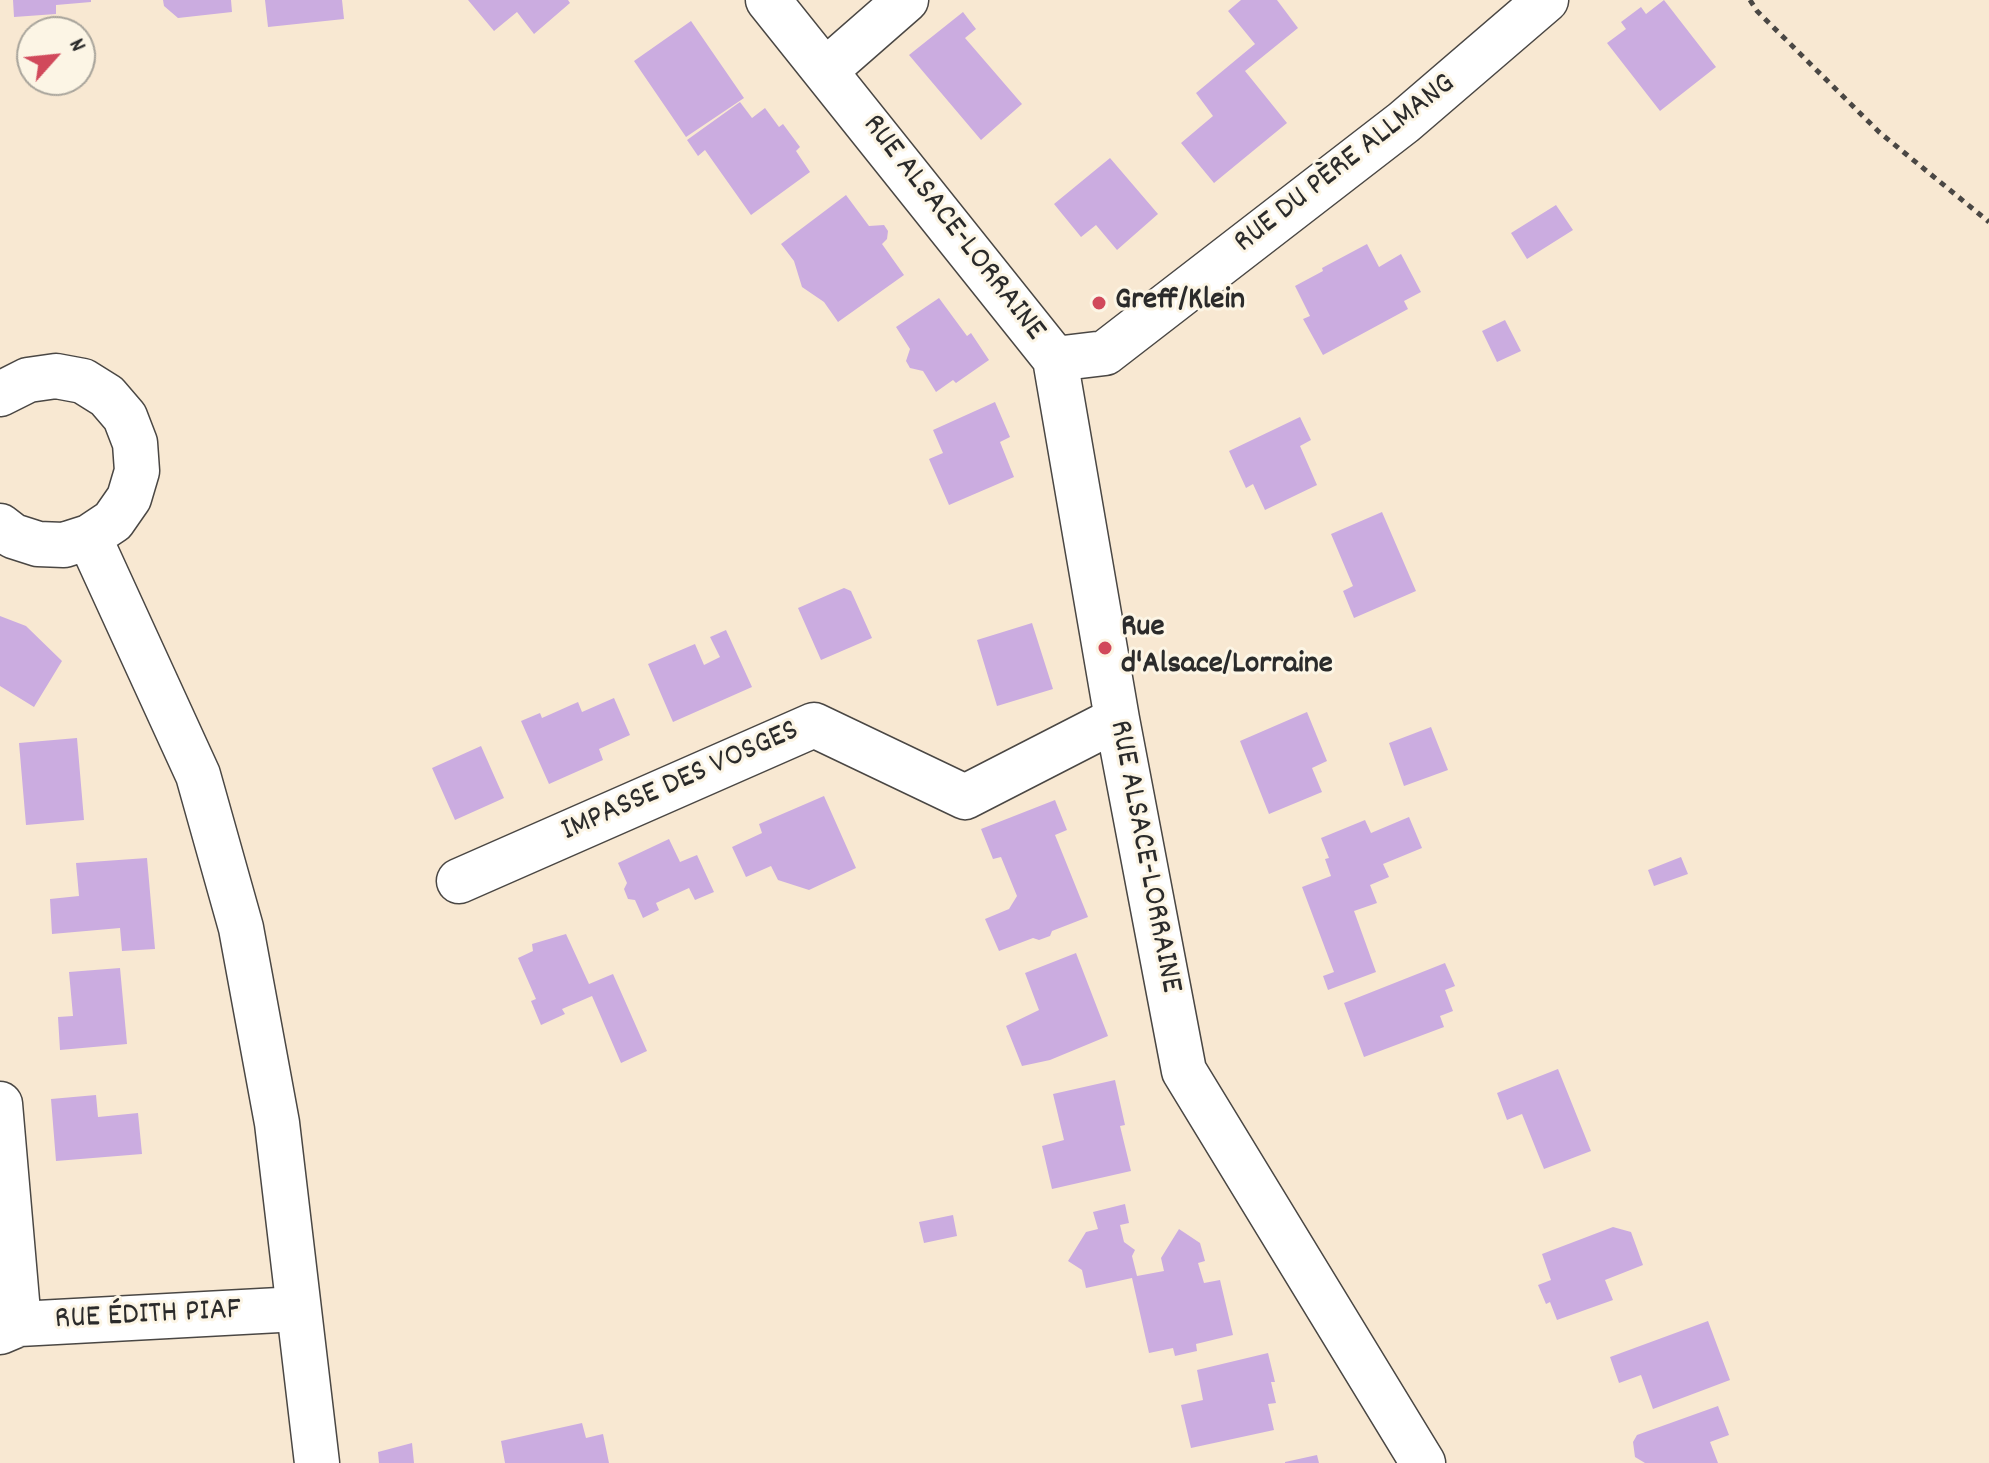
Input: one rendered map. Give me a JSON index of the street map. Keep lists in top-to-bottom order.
{
  "streets": {
    "street": [
      "RUE DU PÈRE ALLMANG",
      "RUE ALSACE-LORRAINE",
      "IMPASSE DES VOSGES",
      "RUE ÉDITH PIAF"
    ]
  },
  "crossings": [
    ["RUE DU PÈRE ALLMANG", "RUE ALSACE-LORRAINE"],
    ["RUE ALSACE-LORRAINE", "IMPASSE DES VOSGES"]
  ],
  "places": ["Greff/Klein", "Rue d'Alsace/Lorraine"],
  "north": "top right"
}
